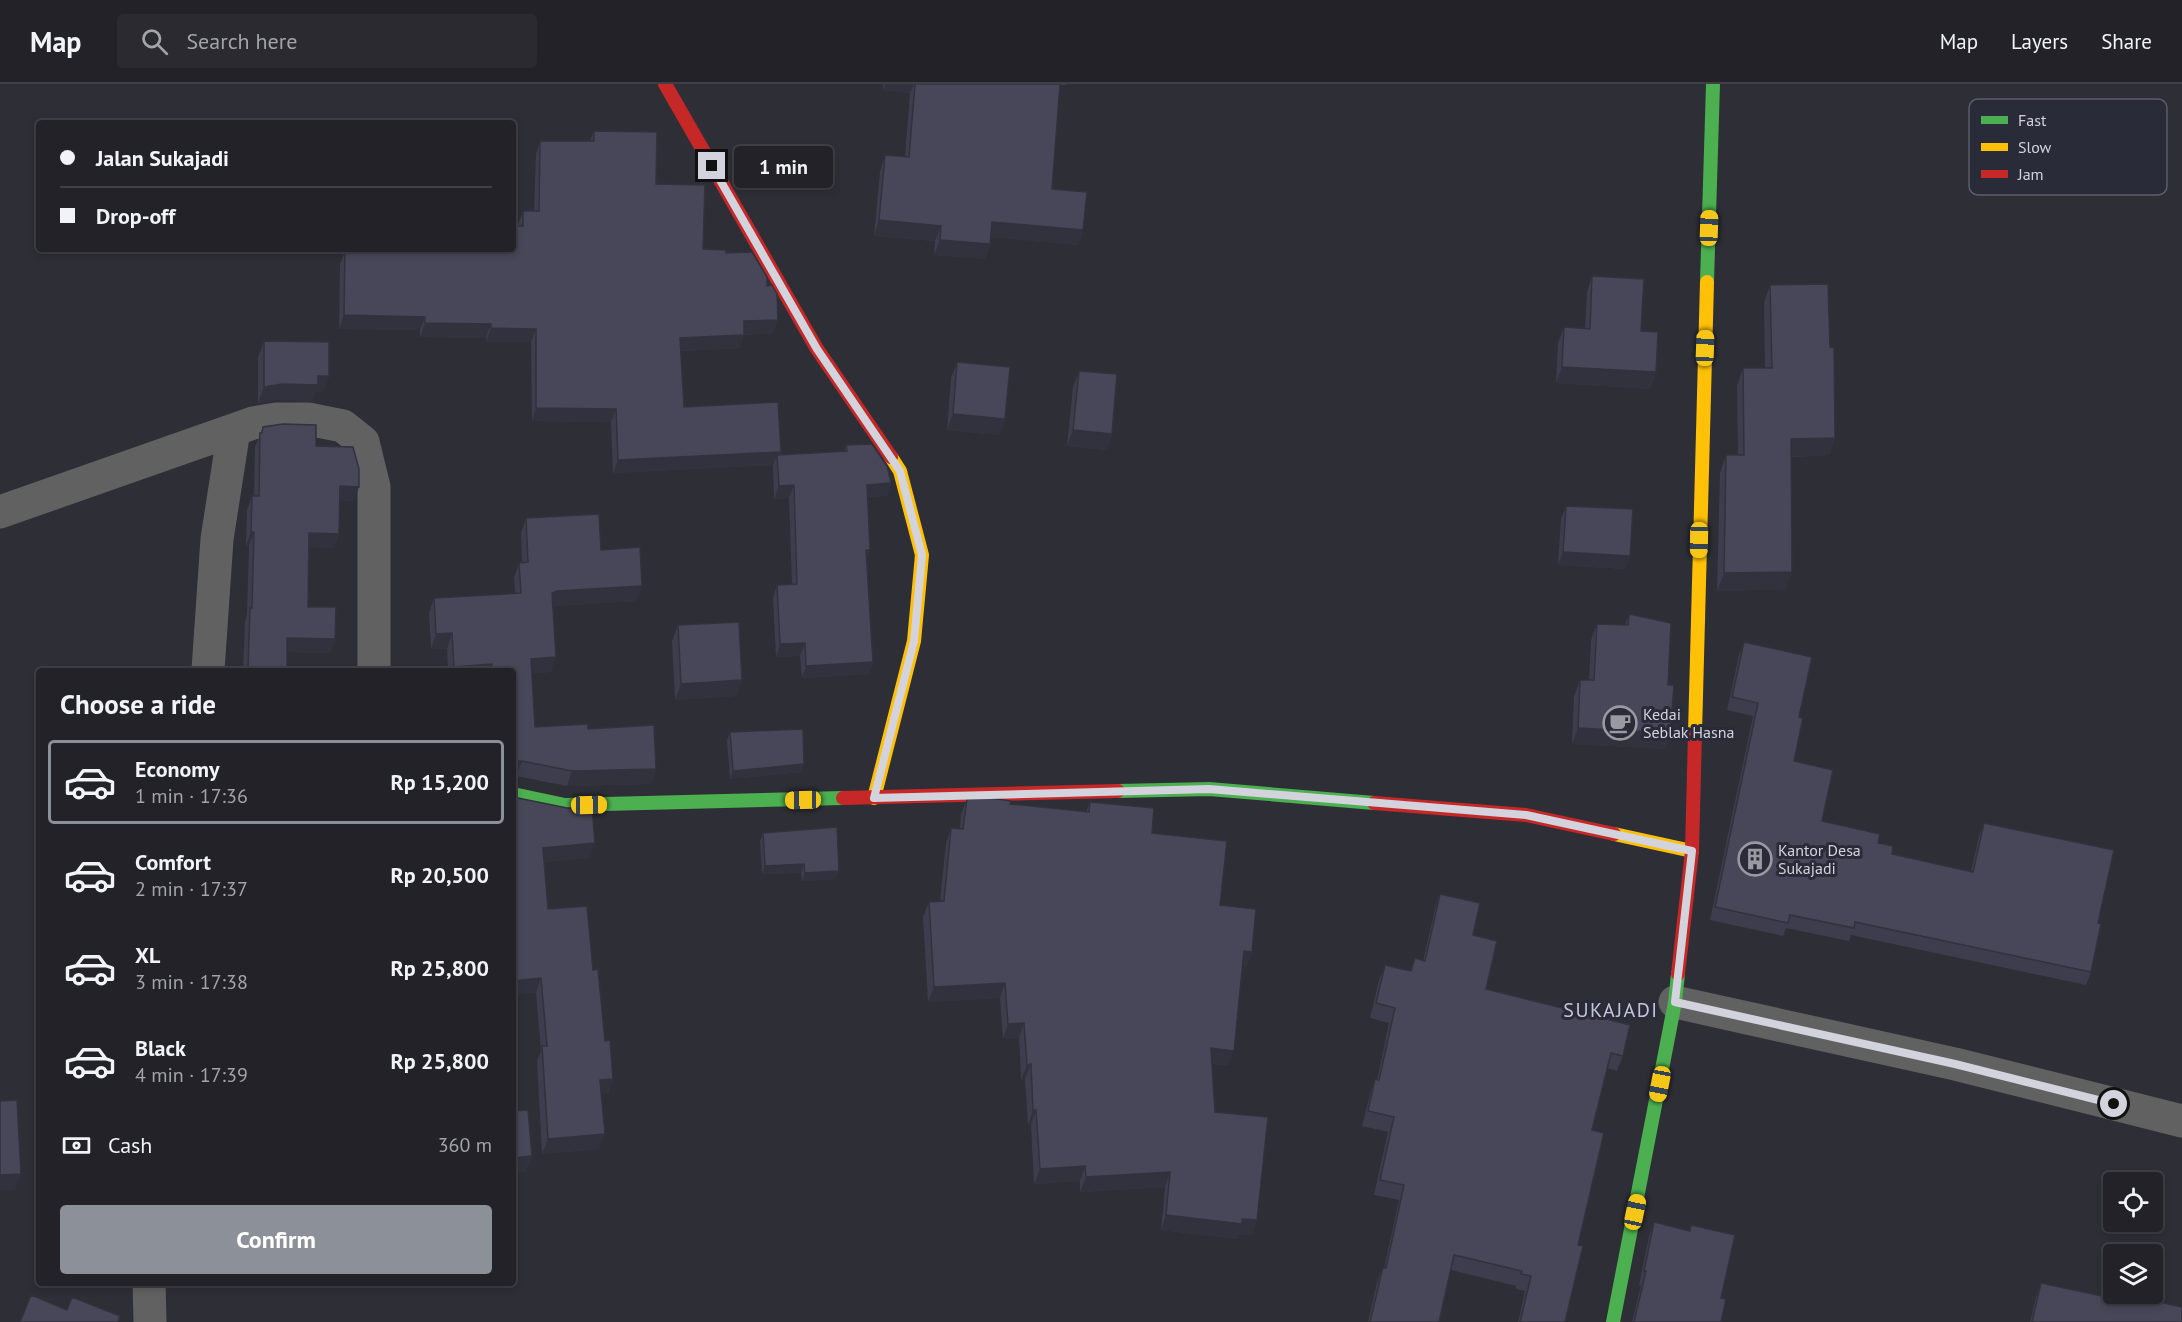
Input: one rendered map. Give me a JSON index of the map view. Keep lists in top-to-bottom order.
{
  "districts": ["SUKAJADI"],
  "places": {
    "cafe": ["Kedai Seblak Hasna"],
    "building": ["Kantor Desa Sukajadi"]
  },
  "legend": ["Fast", "Slow", "Jam"],
  "page": {
    "header": "Map",
    "search": "Search here",
    "nav": ["Map", "Layers", "Share"],
    "banner": ["Jalan Sukajadi", "Drop-off"],
    "bubble": "1 min",
    "heading": "Choose a ride",
    "list": [
      {
        "name": "Economy",
        "note": "1 min · 17:36",
        "value": "Rp 15,200"
      },
      {
        "name": "Comfort",
        "note": "2 min · 17:37",
        "value": "Rp 20,500"
      },
      {
        "name": "XL",
        "note": "3 min · 17:38",
        "value": "Rp 25,800"
      },
      {
        "name": "Black",
        "note": "4 min · 17:39",
        "value": "Rp 25,800"
      }
    ],
    "pay": ["Cash", "360 m"],
    "buttons": "Confirm"
  }
}
